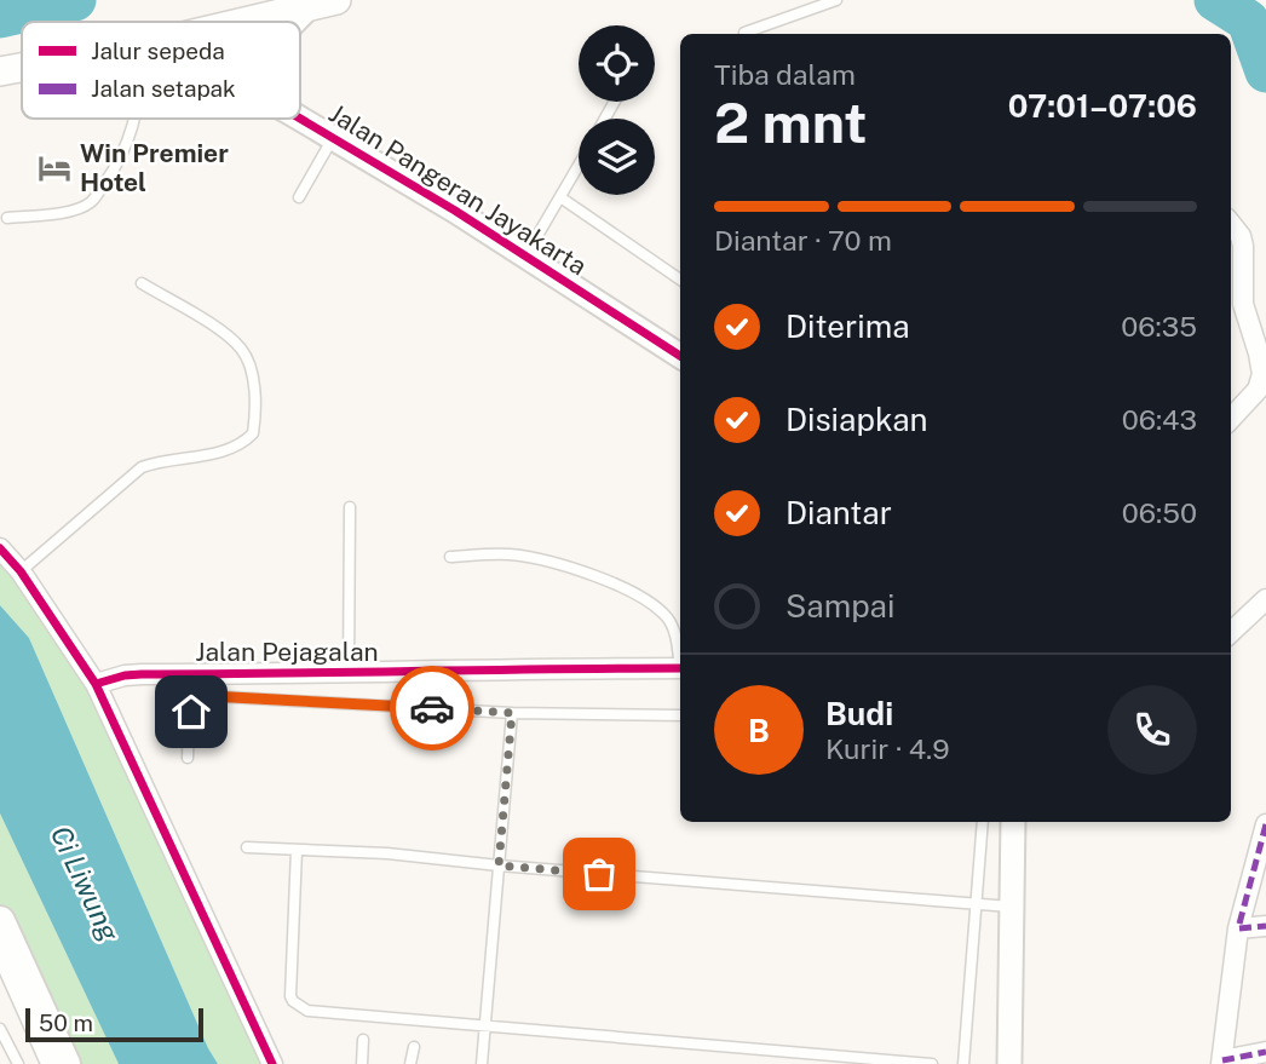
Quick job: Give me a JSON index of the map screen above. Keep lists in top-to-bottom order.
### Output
{
  "streets": {
    "street": ["Jalan Pangeran Jayakarta", "Jalan Pejagalan"]
  },
  "water": ["Ci Liwung"],
  "places": {
    "hotel": ["Win Premier Hotel"]
  },
  "legend": ["Jalur sepeda", "Jalan setapak"],
  "scale_bar": "50 m",
  "page": {
    "heading": ["2 mnt", "Tiba dalam", "07:01–07:06"],
    "panel": ["Budi", "Kurir · 4.9"],
    "bar": "Diantar · 70 m",
    "list": [
      ["Diterima", "06:35"],
      ["Disiapkan", "06:43"],
      ["Diantar", "06:50"],
      "Sampai"
    ],
    "round": "B",
    "scale": "50 m"
  }
}
